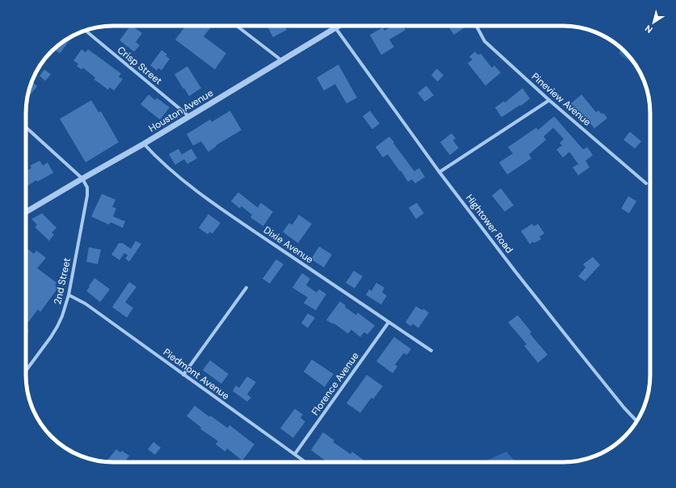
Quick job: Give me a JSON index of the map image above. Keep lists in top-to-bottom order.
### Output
{
  "streets": {
    "street": [
      "Crisp Street",
      "Pineview Avenue",
      "Houston Avenue",
      "Hightower Road",
      "Dixie Avenue",
      "2nd Street",
      "Piedmont Avenue",
      "Florence Avenue"
    ]
  },
  "crossings": [
    ["Crisp Street", "Houston Avenue"],
    ["Houston Avenue", "Hightower Road"],
    ["Houston Avenue", "Dixie Avenue"],
    ["Houston Avenue", "2nd Street"],
    ["Dixie Avenue", "Florence Avenue"],
    ["2nd Street", "Piedmont Avenue"],
    ["Piedmont Avenue", "Florence Avenue"]
  ],
  "north": "bottom left"
}
